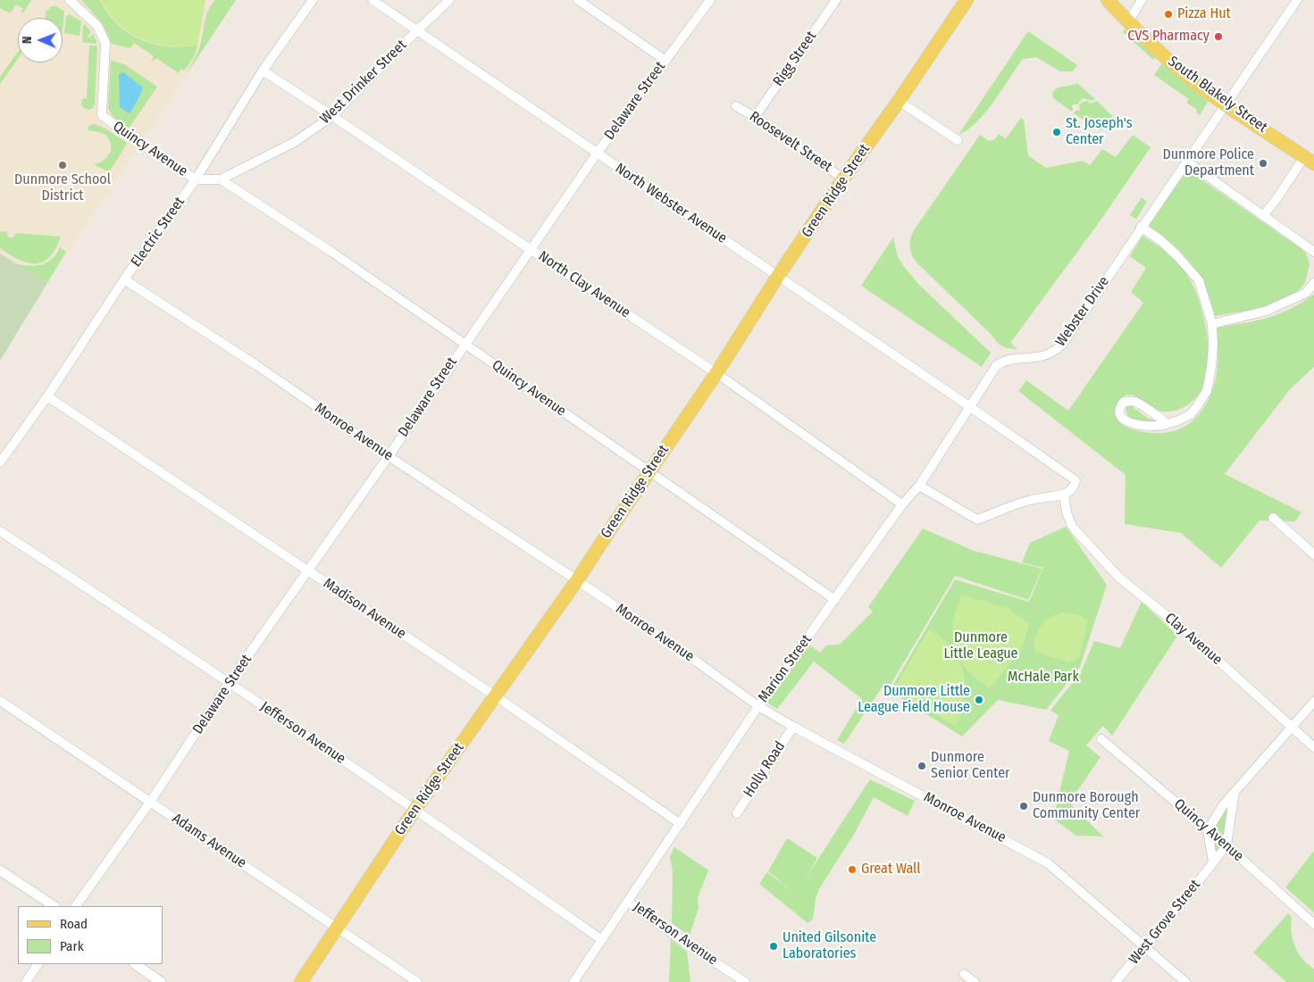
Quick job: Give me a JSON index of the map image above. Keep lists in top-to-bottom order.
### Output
{
  "streets": {
    "main road": ["South Blakely Street", "Green Ridge Street"],
    "street": [
      "Rigg Street",
      "West Drinker Street",
      "Delaware Street",
      "Roosevelt Street",
      "Quincy Avenue",
      "North Webster Avenue",
      "Electric Street",
      "North Clay Avenue",
      "Webster Drive",
      "Monroe Avenue",
      "Madison Avenue",
      "Clay Avenue",
      "Marion Street",
      "Jefferson Avenue",
      "Holly Road",
      "Adams Avenue",
      "West Grove Street"
    ]
  },
  "crossings": [
    ["Rigg Street", "Roosevelt Street"],
    ["West Drinker Street", "Quincy Avenue"],
    ["West Drinker Street", "North Webster Avenue"],
    ["West Drinker Street", "Electric Street"],
    ["West Drinker Street", "North Clay Avenue"],
    ["South Blakely Street", "Webster Drive"],
    ["Delaware Street", "Quincy Avenue"],
    ["Delaware Street", "North Webster Avenue"],
    ["Delaware Street", "North Clay Avenue"],
    ["Delaware Street", "Monroe Avenue"],
    ["Delaware Street", "Madison Avenue"],
    ["Delaware Street", "Jefferson Avenue"],
    ["Delaware Street", "Adams Avenue"],
    ["Roosevelt Street", "Green Ridge Street"],
    ["Quincy Avenue", "Green Ridge Street"],
    ["Quincy Avenue", "Electric Street"],
    ["Quincy Avenue", "Marion Street"],
    ["Quincy Avenue", "West Grove Street"],
    ["Green Ridge Street", "North Webster Avenue"],
    ["Green Ridge Street", "North Clay Avenue"],
    ["Green Ridge Street", "Monroe Avenue"],
    ["Green Ridge Street", "Madison Avenue"],
    ["Green Ridge Street", "Jefferson Avenue"],
    ["Green Ridge Street", "Adams Avenue"],
    ["North Webster Avenue", "Marion Street"],
    ["Electric Street", "North Clay Avenue"],
    ["Electric Street", "Monroe Avenue"],
    ["Electric Street", "Madison Avenue"],
    ["North Clay Avenue", "Marion Street"],
    ["Webster Drive", "Marion Street"],
    ["Monroe Avenue", "Marion Street"],
    ["Monroe Avenue", "Holly Road"],
    ["Monroe Avenue", "West Grove Street"],
    ["Madison Avenue", "Marion Street"],
    ["Marion Street", "Jefferson Avenue"]
  ],
  "parks": ["Dunmore Little League", "McHale Park"],
  "places": [
    "Pizza Hut",
    "CVS Pharmacy",
    "St. Joseph's Center",
    "Dunmore Police Department",
    "Dunmore School District",
    "Dunmore Little League Field House",
    "Dunmore Senior Center",
    "Dunmore Borough Community Center",
    "Great Wall",
    "United Gilsonite Laboratories"
  ],
  "legend": ["Road", "Park"],
  "north": "left"
}
